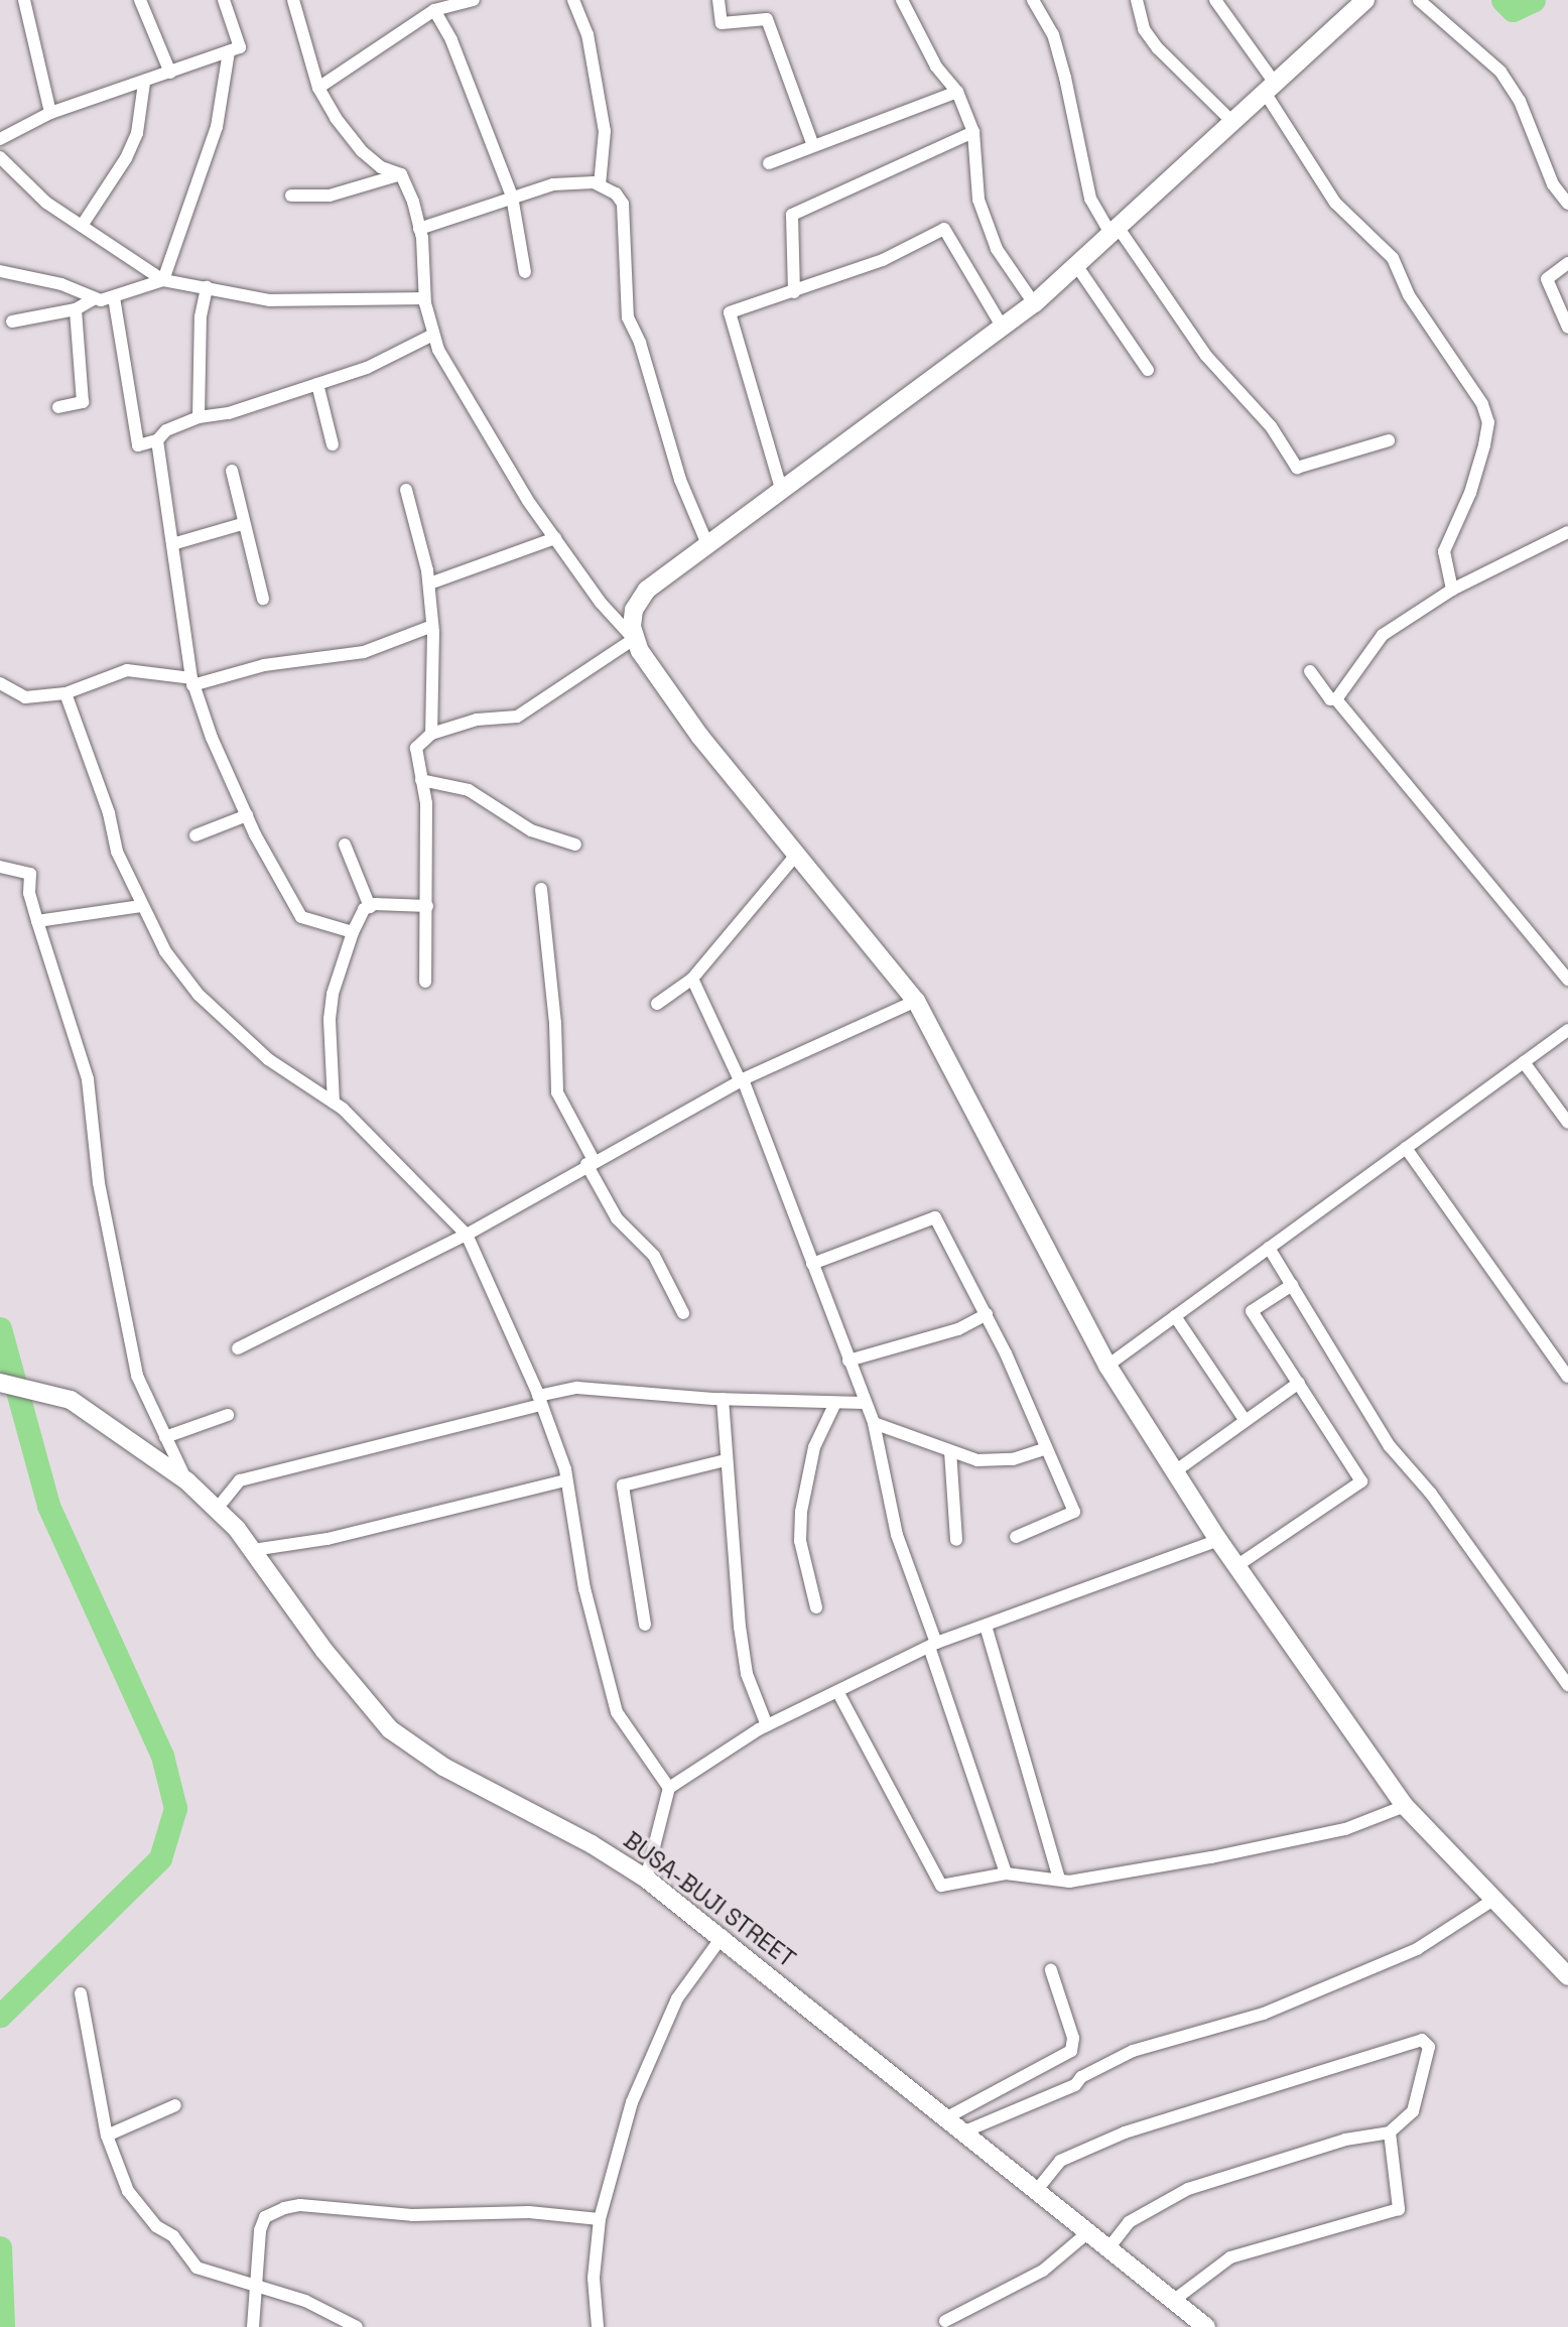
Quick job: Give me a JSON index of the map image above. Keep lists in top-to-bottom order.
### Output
{
  "streets": {
    "street": ["BUSA-BUJI STREET"]
  }
}
